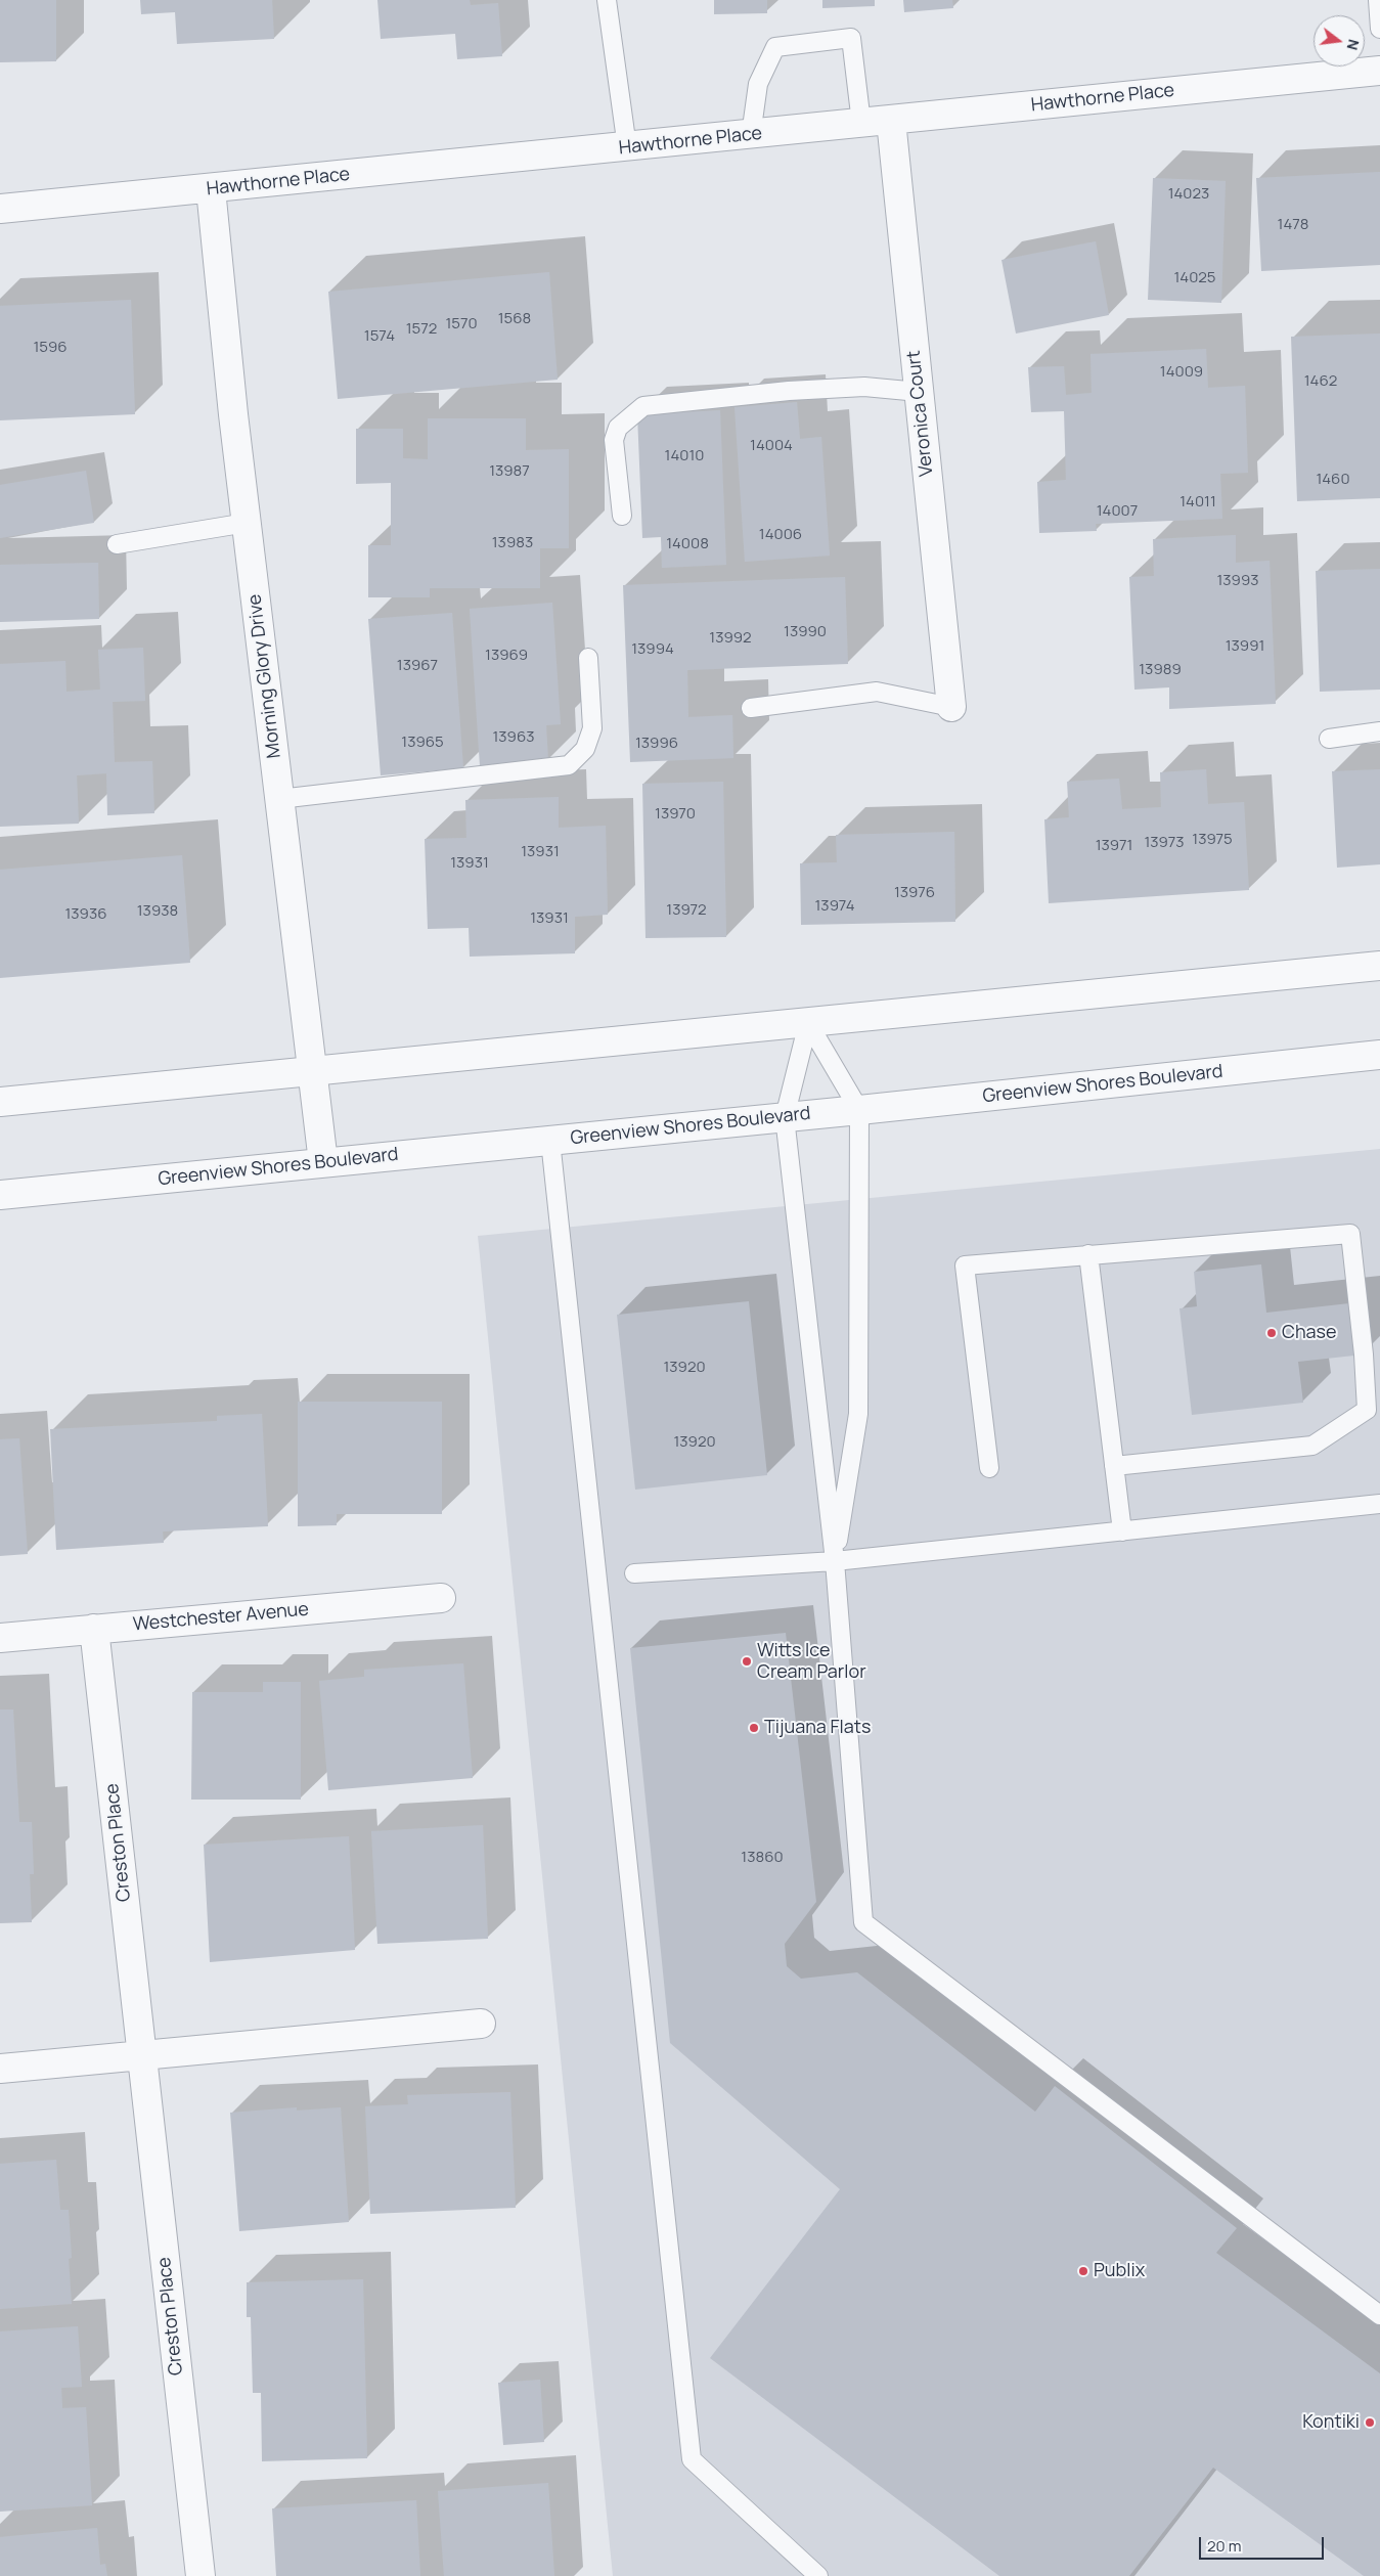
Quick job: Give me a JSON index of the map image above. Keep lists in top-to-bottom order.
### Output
{
  "streets": {
    "street": [
      "Hawthorne Place",
      "Veronica Court",
      "Morning Glory Drive",
      "Greenview Shores Boulevard",
      "Westchester Avenue",
      "Creston Place"
    ]
  },
  "crossings": [
    ["Hawthorne Place", "Veronica Court"],
    ["Hawthorne Place", "Morning Glory Drive"],
    ["Morning Glory Drive", "Greenview Shores Boulevard"],
    ["Westchester Avenue", "Creston Place"]
  ],
  "places": [
    "Chase",
    "Witts Ice Cream Parlor",
    "Tijuana Flats",
    "Publix",
    "Kontiki"
  ],
  "house_numbers": [
    "14023",
    "1478",
    "14025",
    "1568",
    "1570",
    "1572",
    "1574",
    "1596",
    "14009",
    "1462",
    "14004",
    "14010",
    "13987",
    "1460",
    "14011",
    "14007",
    "14006",
    "13983",
    "14008",
    "13993",
    "13990",
    "13992",
    "13991",
    "13994",
    "13969",
    "13967",
    "13989",
    "13963",
    "13965",
    "13996",
    "13970",
    "13975",
    "13973",
    "13971",
    "13931",
    "13931",
    "13976",
    "13974",
    "13972",
    "13938",
    "13936",
    "13931",
    "13920",
    "13920",
    "13860"
  ],
  "scale_bar": "20 m",
  "north": "right"
}
